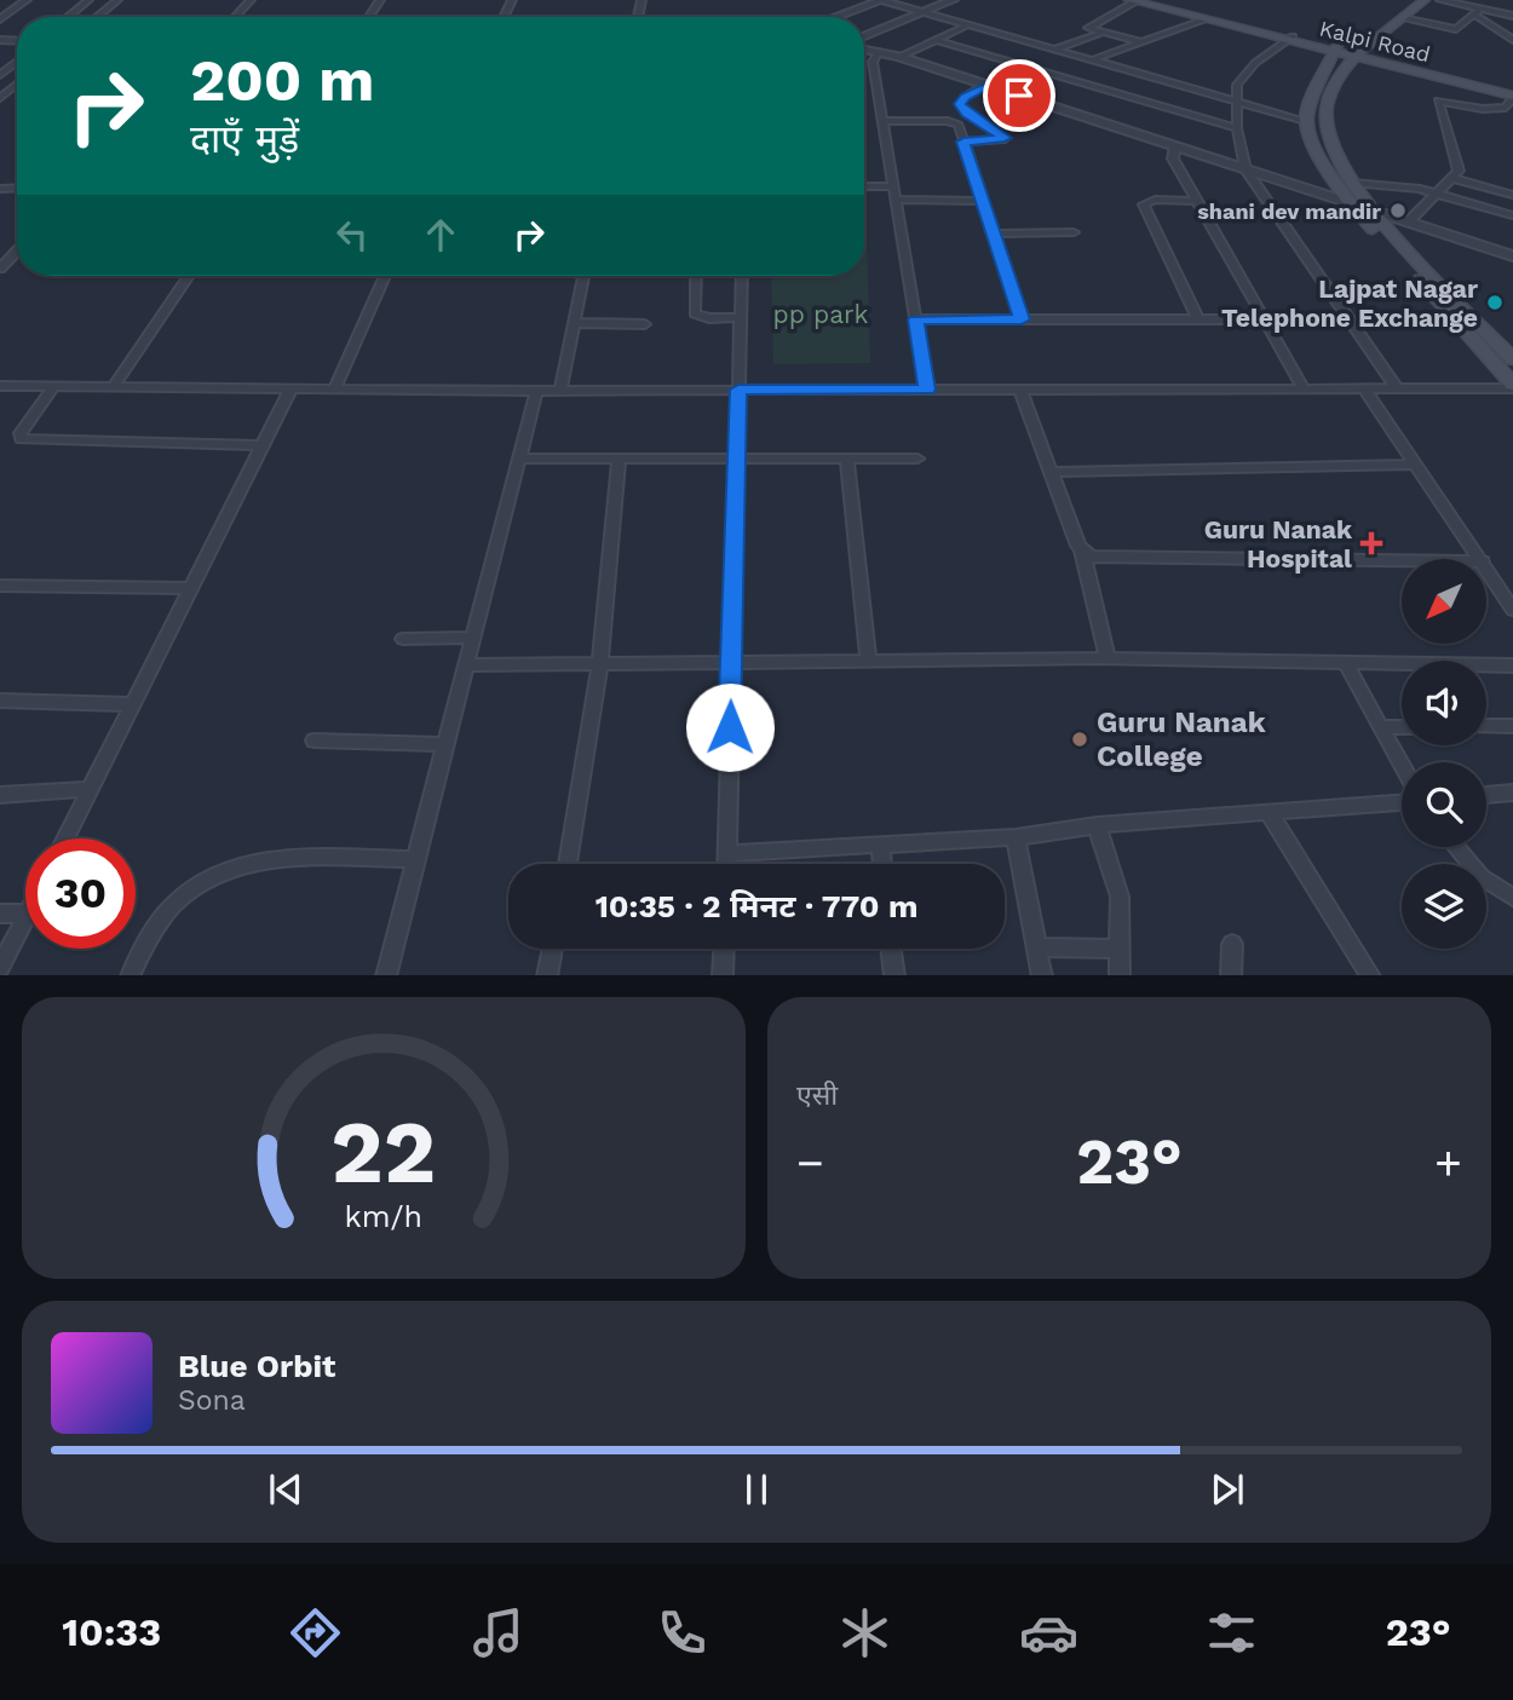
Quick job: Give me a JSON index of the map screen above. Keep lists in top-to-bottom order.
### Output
{
  "streets": {
    "main road": ["Kalpi Road"]
  },
  "parks": ["pp park"],
  "places": {
    "other": ["shani dev mandir", "Lajpat Nagar Telephone Exchange", "Guru Nanak College"],
    "health": ["Guru Nanak Hospital"]
  },
  "north": "bottom left",
  "page": {
    "turn": ["200 m", "दाएँ मुड़ें"],
    "limit": "30",
    "trip": "10:35 · 2 मिनट · 770 m",
    "tile": "एसी",
    "heat": ["−", "23°", "+"],
    "song": ["Blue Orbit", "Sona"],
    "tabs": ["10:33", "23°"],
    "gauge": ["22", "km/h"]
  }
}
